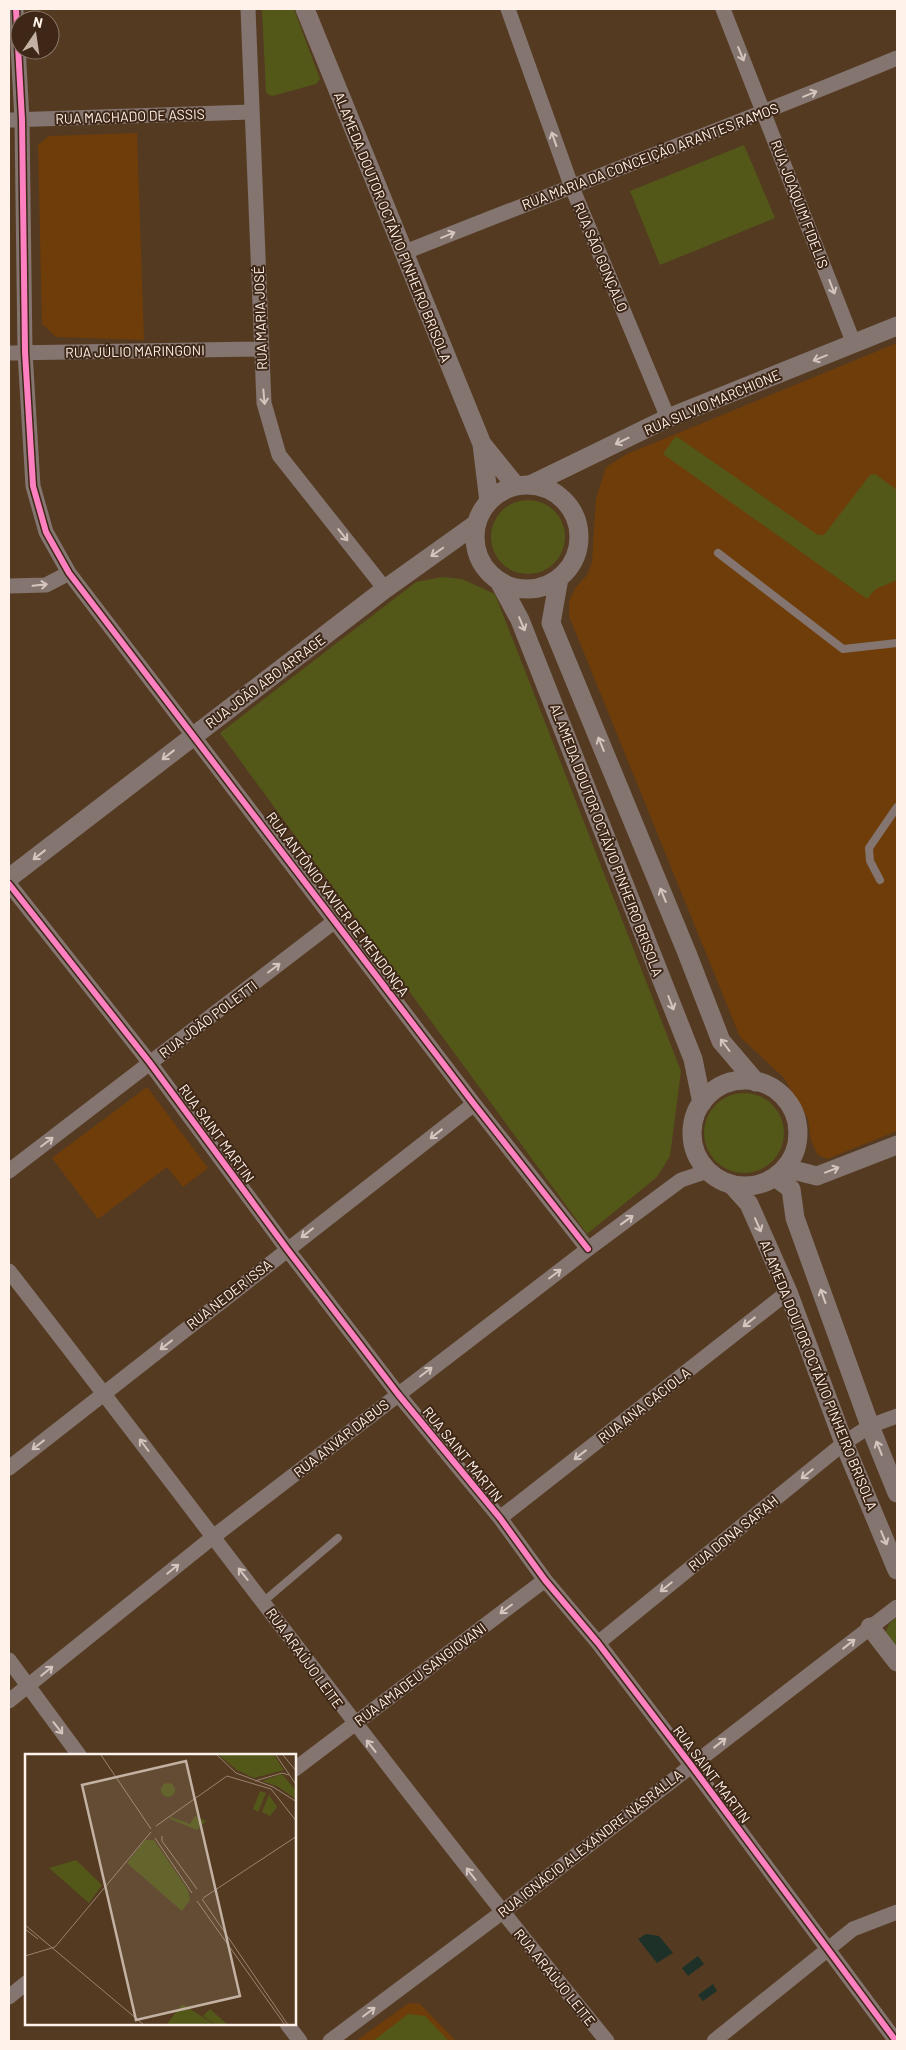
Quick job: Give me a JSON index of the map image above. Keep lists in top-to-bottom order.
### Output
{
  "streets": {
    "street": [
      "RUA MACHADO DE ASSIS",
      "RUA MARIA DA CONCEIÇÃO ARANTES RAMOS",
      "RUA JOAQUIM FIDELIS",
      "ALAMEDA DOUTOR OCTÁVIO PINHEIRO BRISOLA",
      "RUA SÃO GONÇALO",
      "RUA MARIA JOSÉ",
      "RUA JÚLIO MARINGONI",
      "RUA SILVIO MARCHIONE",
      "RUA JOÃO ABO ARRAGE",
      "RUA ANTÔNIO XAVIER DE MENDONÇA",
      "RUA JOÃO POLETTI",
      "RUA SAINT MARTIN",
      "RUA NEDER ISSA",
      "RUA ANA CACIOLA",
      "RUA ANVAR DABUS",
      "RUA DONA SARAH",
      "RUA ARAÚJO LEITE",
      "RUA AMADEU SANGIOVANI",
      "RUA IGNÁCIO ALEXANDRE NASRALLA"
    ]
  },
  "crossings": [
    ["RUA MACHADO DE ASSIS", "RUA MARIA JOSÉ"],
    ["RUA MACHADO DE ASSIS", "RUA ANTÔNIO XAVIER DE MENDONÇA"],
    ["RUA MARIA DA CONCEIÇÃO ARANTES RAMOS", "RUA JOAQUIM FIDELIS"],
    ["RUA MARIA DA CONCEIÇÃO ARANTES RAMOS", "ALAMEDA DOUTOR OCTÁVIO PINHEIRO BRISOLA"],
    ["RUA MARIA DA CONCEIÇÃO ARANTES RAMOS", "RUA SÃO GONÇALO"],
    ["RUA JOAQUIM FIDELIS", "RUA SILVIO MARCHIONE"],
    ["ALAMEDA DOUTOR OCTÁVIO PINHEIRO BRISOLA", "RUA SILVIO MARCHIONE"],
    ["ALAMEDA DOUTOR OCTÁVIO PINHEIRO BRISOLA", "RUA JOÃO ABO ARRAGE"],
    ["ALAMEDA DOUTOR OCTÁVIO PINHEIRO BRISOLA", "RUA ANA CACIOLA"],
    ["ALAMEDA DOUTOR OCTÁVIO PINHEIRO BRISOLA", "RUA ANVAR DABUS"],
    ["ALAMEDA DOUTOR OCTÁVIO PINHEIRO BRISOLA", "RUA DONA SARAH"],
    ["RUA SÃO GONÇALO", "RUA SILVIO MARCHIONE"],
    ["RUA MARIA JOSÉ", "RUA JÚLIO MARINGONI"],
    ["RUA MARIA JOSÉ", "RUA JOÃO ABO ARRAGE"],
    ["RUA JÚLIO MARINGONI", "RUA ANTÔNIO XAVIER DE MENDONÇA"],
    ["RUA SILVIO MARCHIONE", "RUA JOÃO ABO ARRAGE"],
    ["RUA JOÃO ABO ARRAGE", "RUA ANTÔNIO XAVIER DE MENDONÇA"],
    ["RUA ANTÔNIO XAVIER DE MENDONÇA", "RUA JOÃO POLETTI"],
    ["RUA ANTÔNIO XAVIER DE MENDONÇA", "RUA NEDER ISSA"],
    ["RUA ANTÔNIO XAVIER DE MENDONÇA", "RUA ANVAR DABUS"],
    ["RUA JOÃO POLETTI", "RUA SAINT MARTIN"],
    ["RUA SAINT MARTIN", "RUA NEDER ISSA"],
    ["RUA SAINT MARTIN", "RUA ANA CACIOLA"],
    ["RUA SAINT MARTIN", "RUA ANVAR DABUS"],
    ["RUA SAINT MARTIN", "RUA DONA SARAH"],
    ["RUA SAINT MARTIN", "RUA AMADEU SANGIOVANI"],
    ["RUA SAINT MARTIN", "RUA IGNÁCIO ALEXANDRE NASRALLA"],
    ["RUA NEDER ISSA", "RUA ARAÚJO LEITE"],
    ["RUA ANVAR DABUS", "RUA ARAÚJO LEITE"],
    ["RUA ARAÚJO LEITE", "RUA AMADEU SANGIOVANI"],
    ["RUA ARAÚJO LEITE", "RUA IGNÁCIO ALEXANDRE NASRALLA"]
  ],
  "one_way": [
    "RUA MARIA DA CONCEIÇÃO ARANTES RAMOS",
    "RUA JOAQUIM FIDELIS",
    "RUA SÃO GONÇALO",
    "RUA MARIA JOSÉ",
    "RUA SILVIO MARCHIONE",
    "RUA JOÃO ABO ARRAGE",
    "RUA JOÃO POLETTI",
    "RUA NEDER ISSA",
    "RUA ANA CACIOLA",
    "RUA ANVAR DABUS",
    "RUA DONA SARAH",
    "RUA ARAÚJO LEITE",
    "RUA AMADEU SANGIOVANI",
    "RUA IGNÁCIO ALEXANDRE NASRALLA"
  ],
  "north": "top"
}
